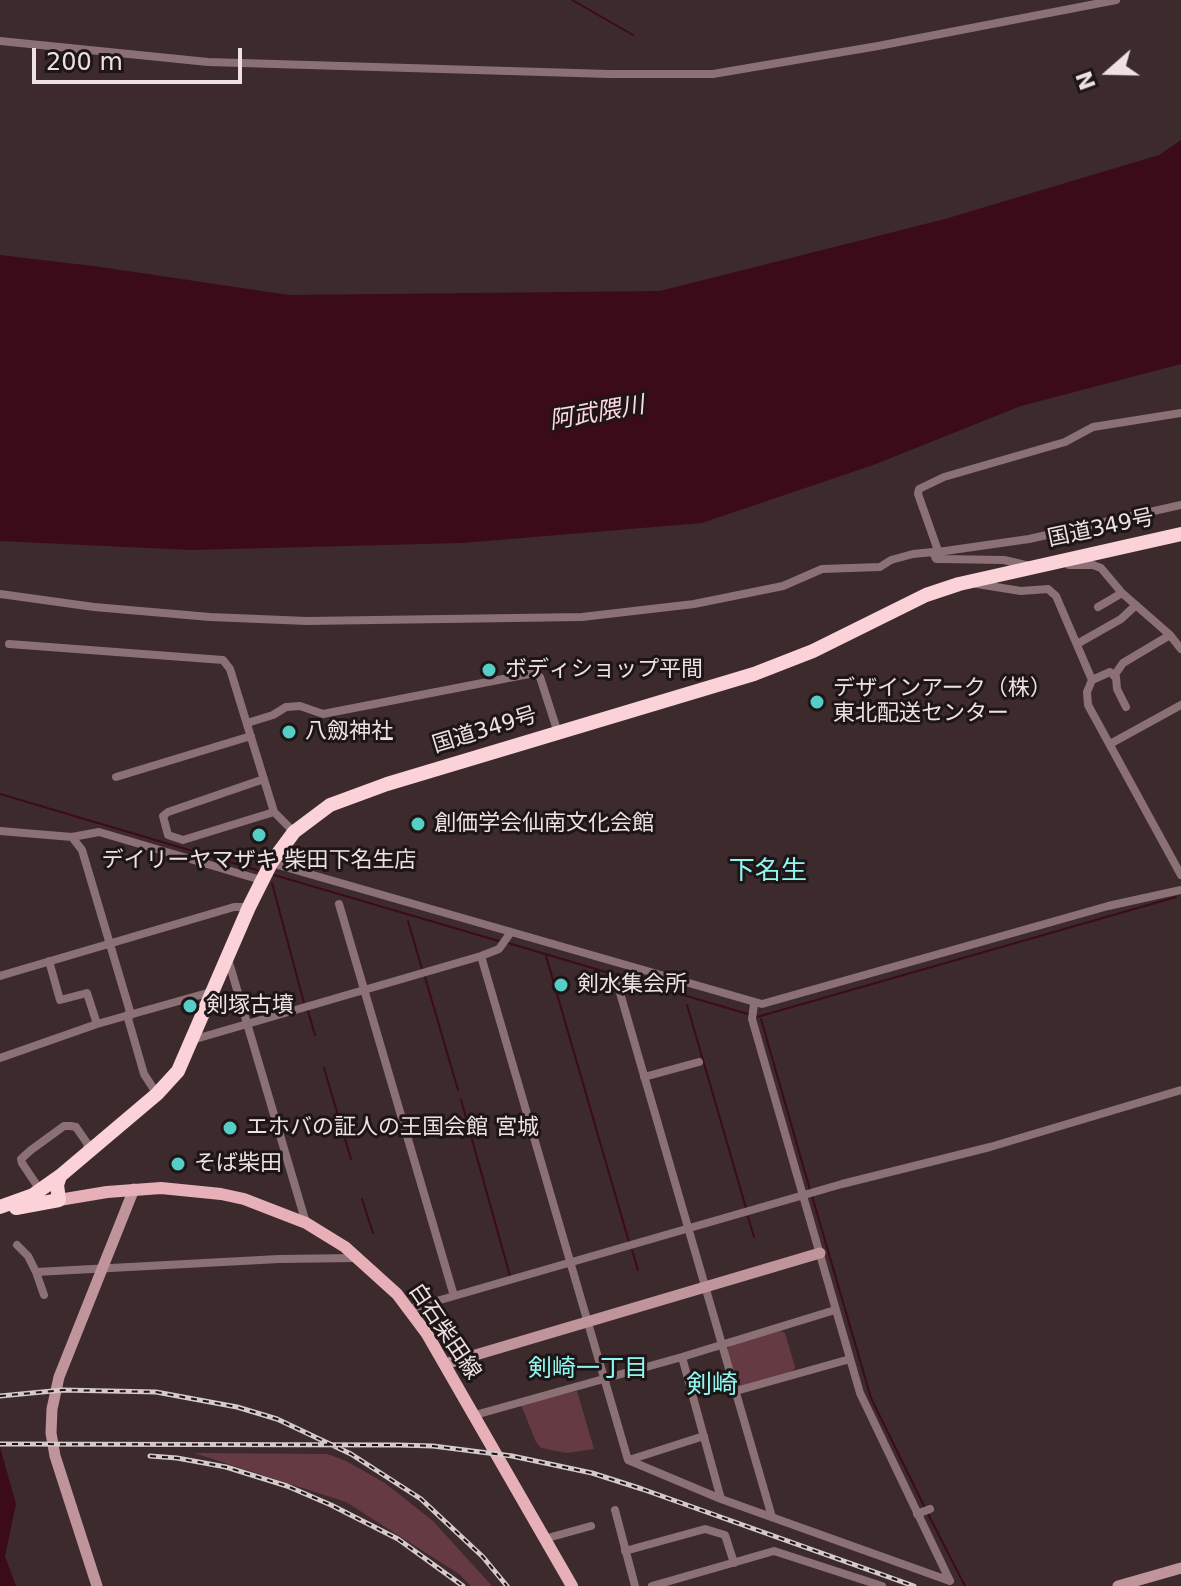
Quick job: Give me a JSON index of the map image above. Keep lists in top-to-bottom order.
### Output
{
  "streets": {
    "highway": ["国道349号"],
    "main road": ["白石柴田線"]
  },
  "districts": ["下名生", "剣崎一丁目", "剣崎"],
  "water": ["阿武隈川"],
  "places": [
    "ボディショップ平間",
    "デザインアーク（株） 東北配送センター",
    "八劔神社",
    "創価学会仙南文化会館",
    "デイリーヤマザキ 柴田下名生店",
    "剣水集会所",
    "剣塚古墳",
    "エホバの証人の王国会館 宮城",
    "そば柴田"
  ],
  "scale_bar": "200 m",
  "north": "left"
}
